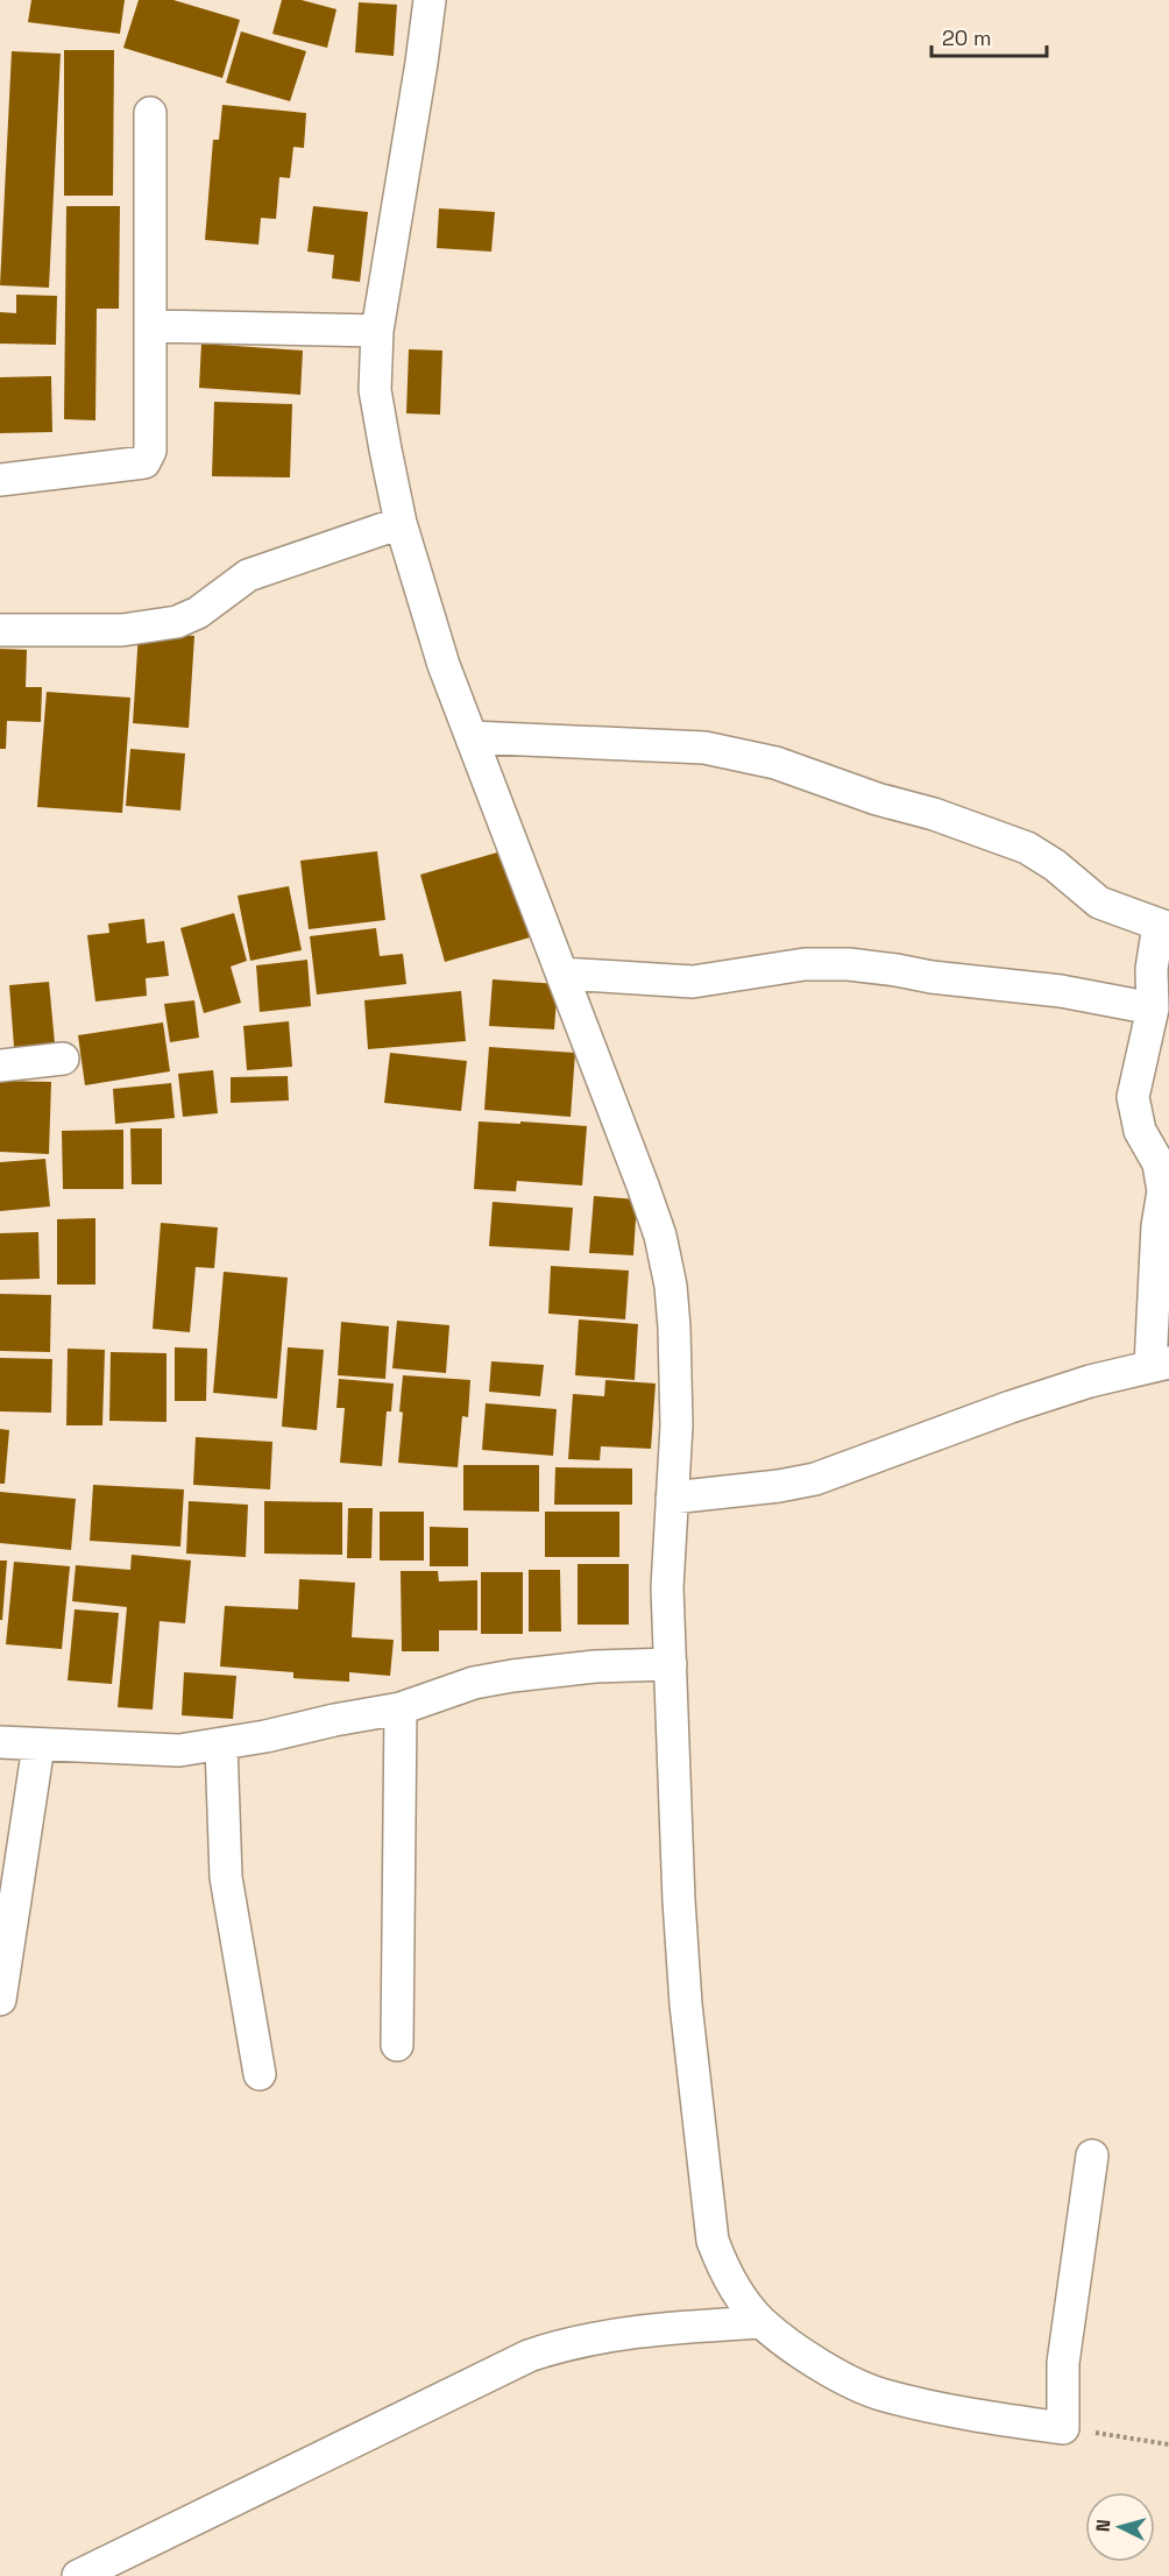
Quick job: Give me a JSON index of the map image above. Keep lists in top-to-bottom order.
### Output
{
  "scale_bar": "20 m",
  "north": "left"
}
